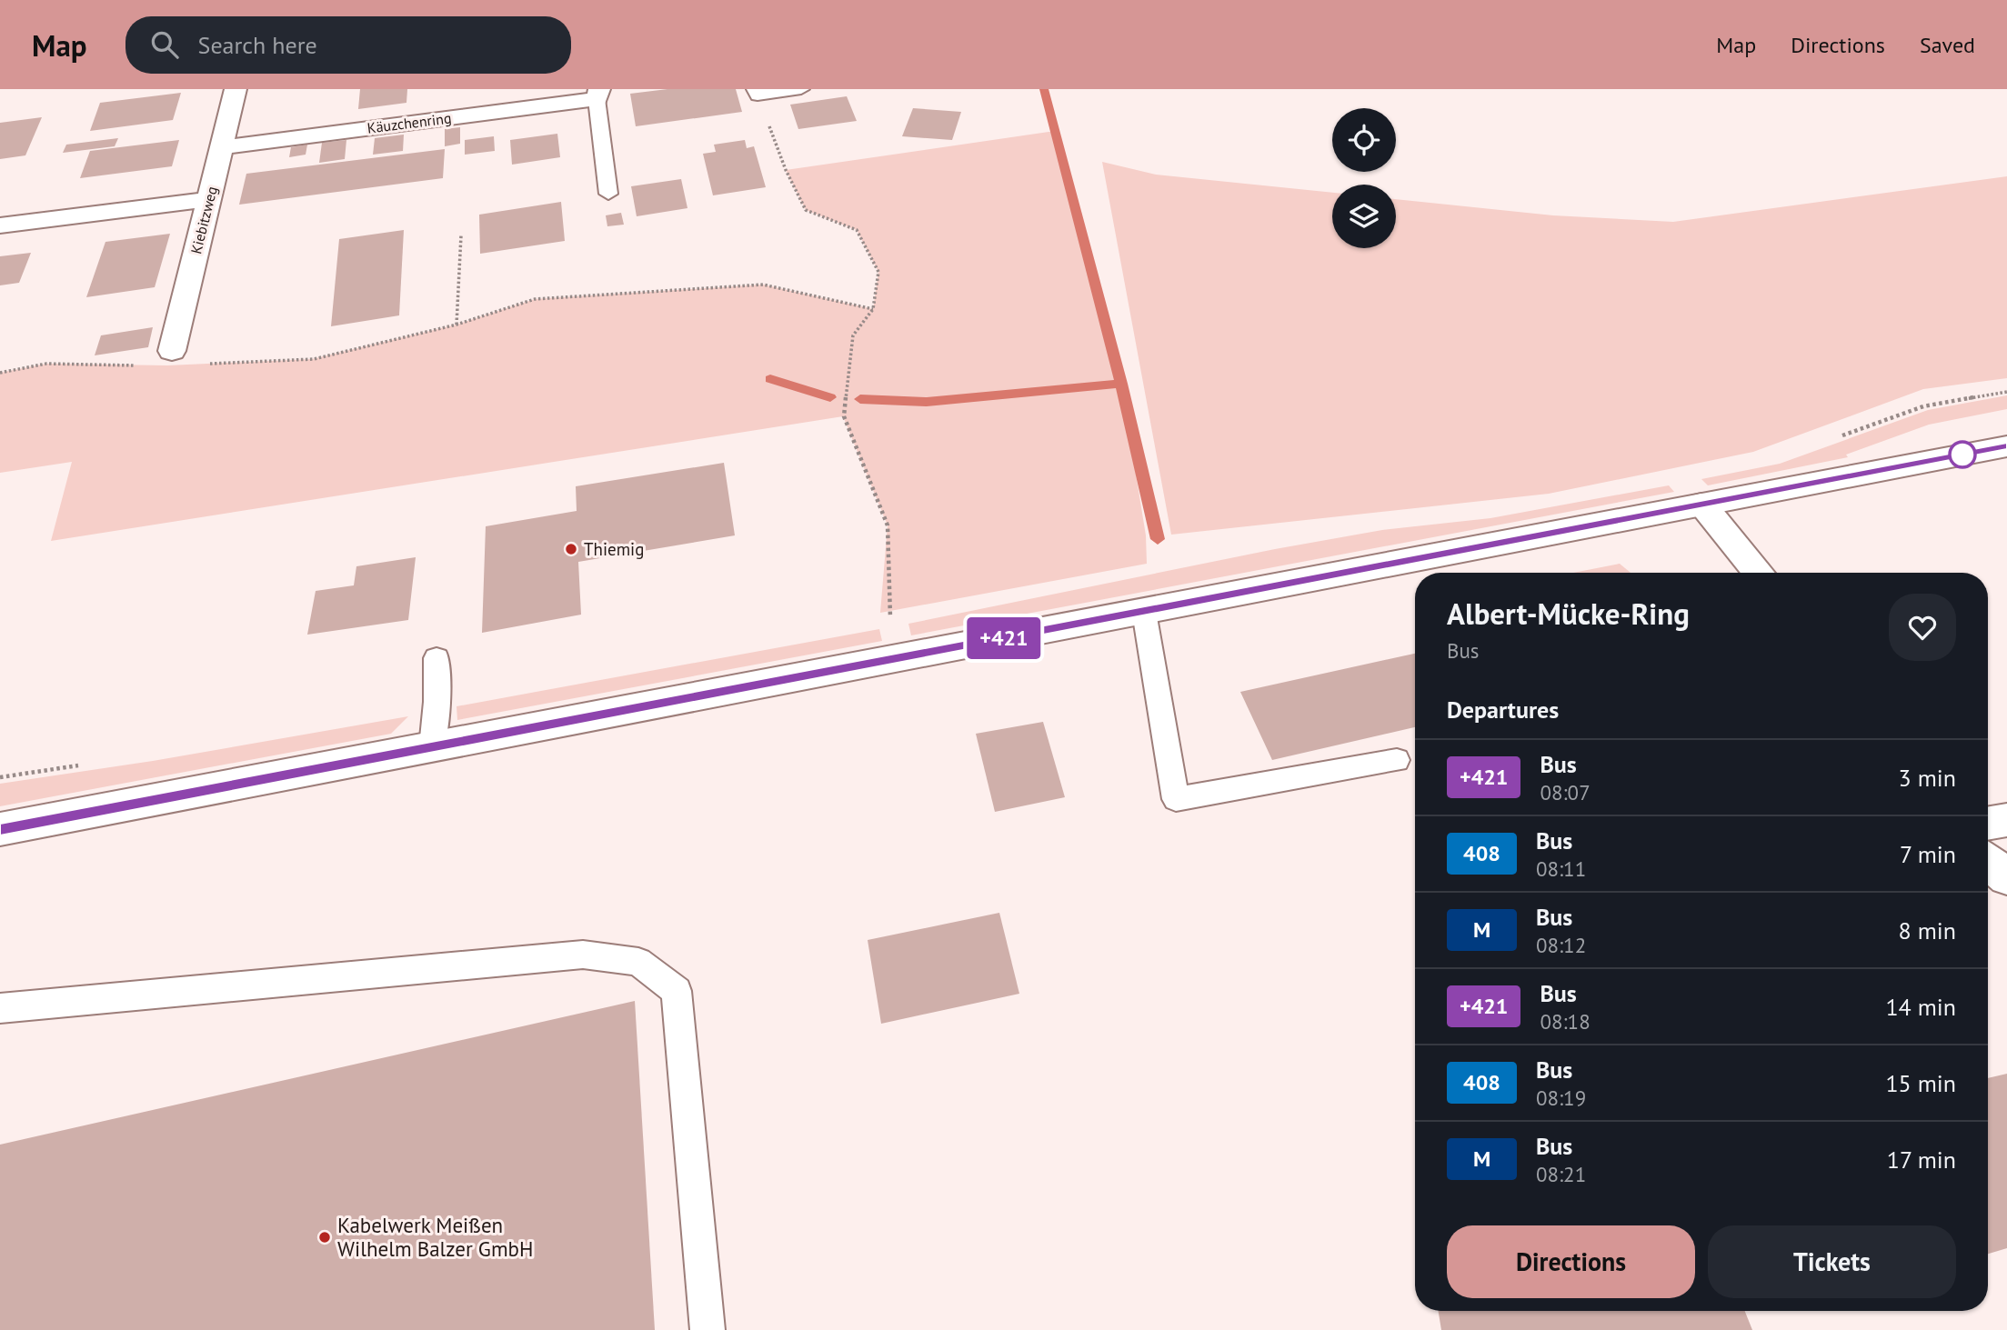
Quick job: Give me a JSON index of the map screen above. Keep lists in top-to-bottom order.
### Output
{
  "streets": {
    "main road": ["Käuzchenring", "Kiebitzweg"]
  },
  "crossings": [
    ["Käuzchenring", "Kiebitzweg"]
  ],
  "places": ["Thiemig", "Kabelwerk Meißen Wilhelm Balzer GmbH"],
  "lines": ["bus line +421"],
  "page": {
    "header": "Map",
    "search": "Search here",
    "nav": ["Map", "Directions", "Saved"],
    "on_map": "+421",
    "heading": [
      ["Albert-Mücke-Ring", "Bus"],
      "Departures"
    ],
    "list": [
      {
        "mark": "+421",
        "name": "Bus",
        "note": "08:07",
        "value": "3 min"
      },
      {
        "mark": "408",
        "name": "Bus",
        "note": "08:11",
        "value": "7 min"
      },
      {
        "mark": "M",
        "name": "Bus",
        "note": "08:12",
        "value": "8 min"
      },
      {
        "mark": "+421",
        "name": "Bus",
        "note": "08:18",
        "value": "14 min"
      },
      {
        "mark": "408",
        "name": "Bus",
        "note": "08:19",
        "value": "15 min"
      },
      {
        "mark": "M",
        "name": "Bus",
        "note": "08:21",
        "value": "17 min"
      }
    ],
    "buttons": ["Directions", "Tickets"]
  }
}
